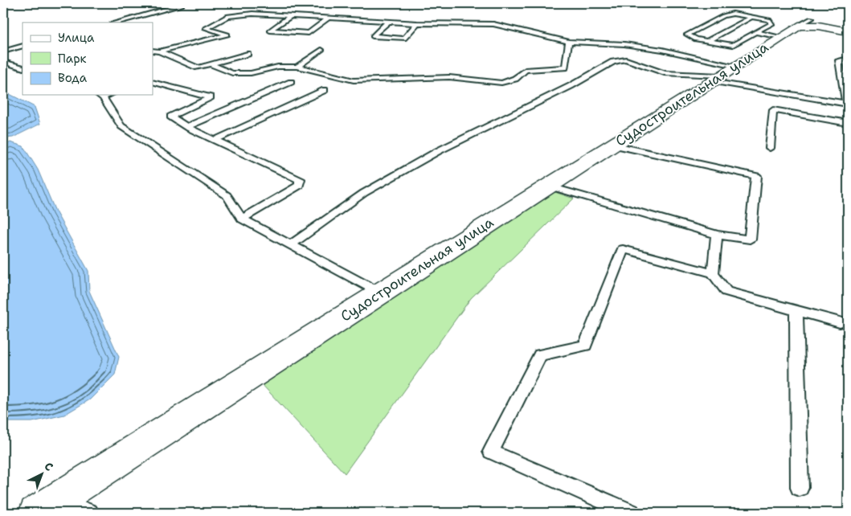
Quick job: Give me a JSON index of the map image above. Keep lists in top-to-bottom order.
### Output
{
  "streets": {
    "street": ["Судостроительная улица"]
  },
  "legend": ["Улица", "Парк", "Вода"],
  "north": "top right"
}
